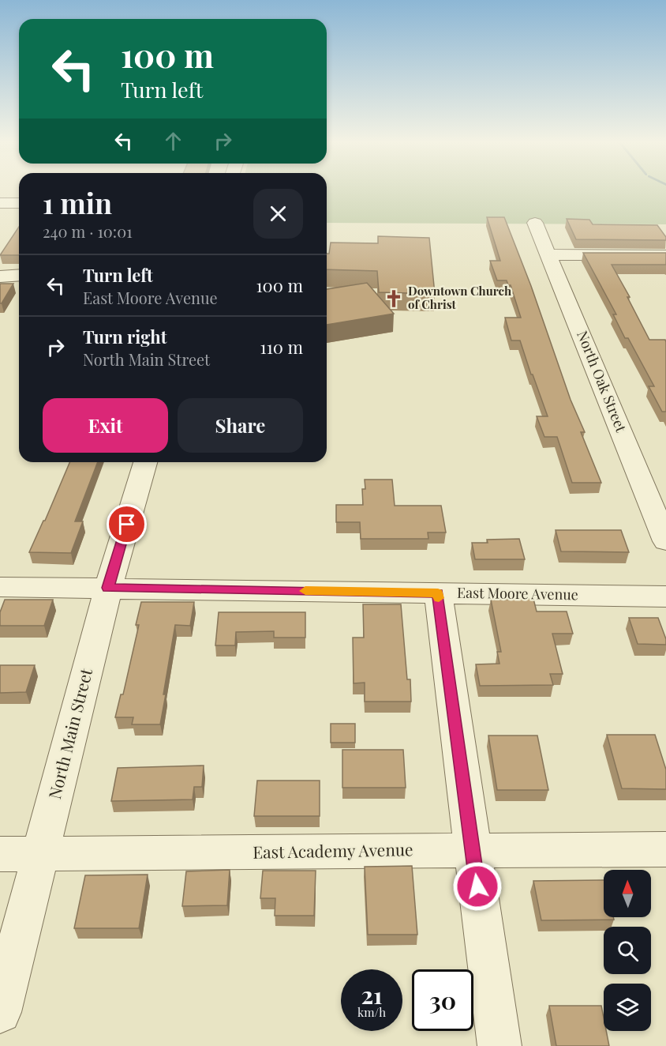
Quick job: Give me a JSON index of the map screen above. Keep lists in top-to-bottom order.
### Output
{
  "streets": {
    "street": [
      "North Oak Street",
      "East Moore Avenue",
      "North Main Street",
      "East Academy Avenue"
    ]
  },
  "crossings": [
    ["East Moore Avenue", "North Main Street"],
    ["North Main Street", "East Academy Avenue"]
  ],
  "places": {
    "church": ["Downtown Church of Christ"]
  },
  "north": "top",
  "page": {
    "turn": ["100 m", "Turn left"],
    "heading": ["1 min", "240 m · 10:01"],
    "list": [
      {
        "name": "Turn left",
        "note": "East Moore Avenue",
        "value": "100 m"
      },
      {
        "name": "Turn right",
        "note": "North Main Street",
        "value": "110 m"
      }
    ],
    "buttons": ["Exit", "Share"],
    "speed": "21 km/h",
    "limit": "30"
  }
}
